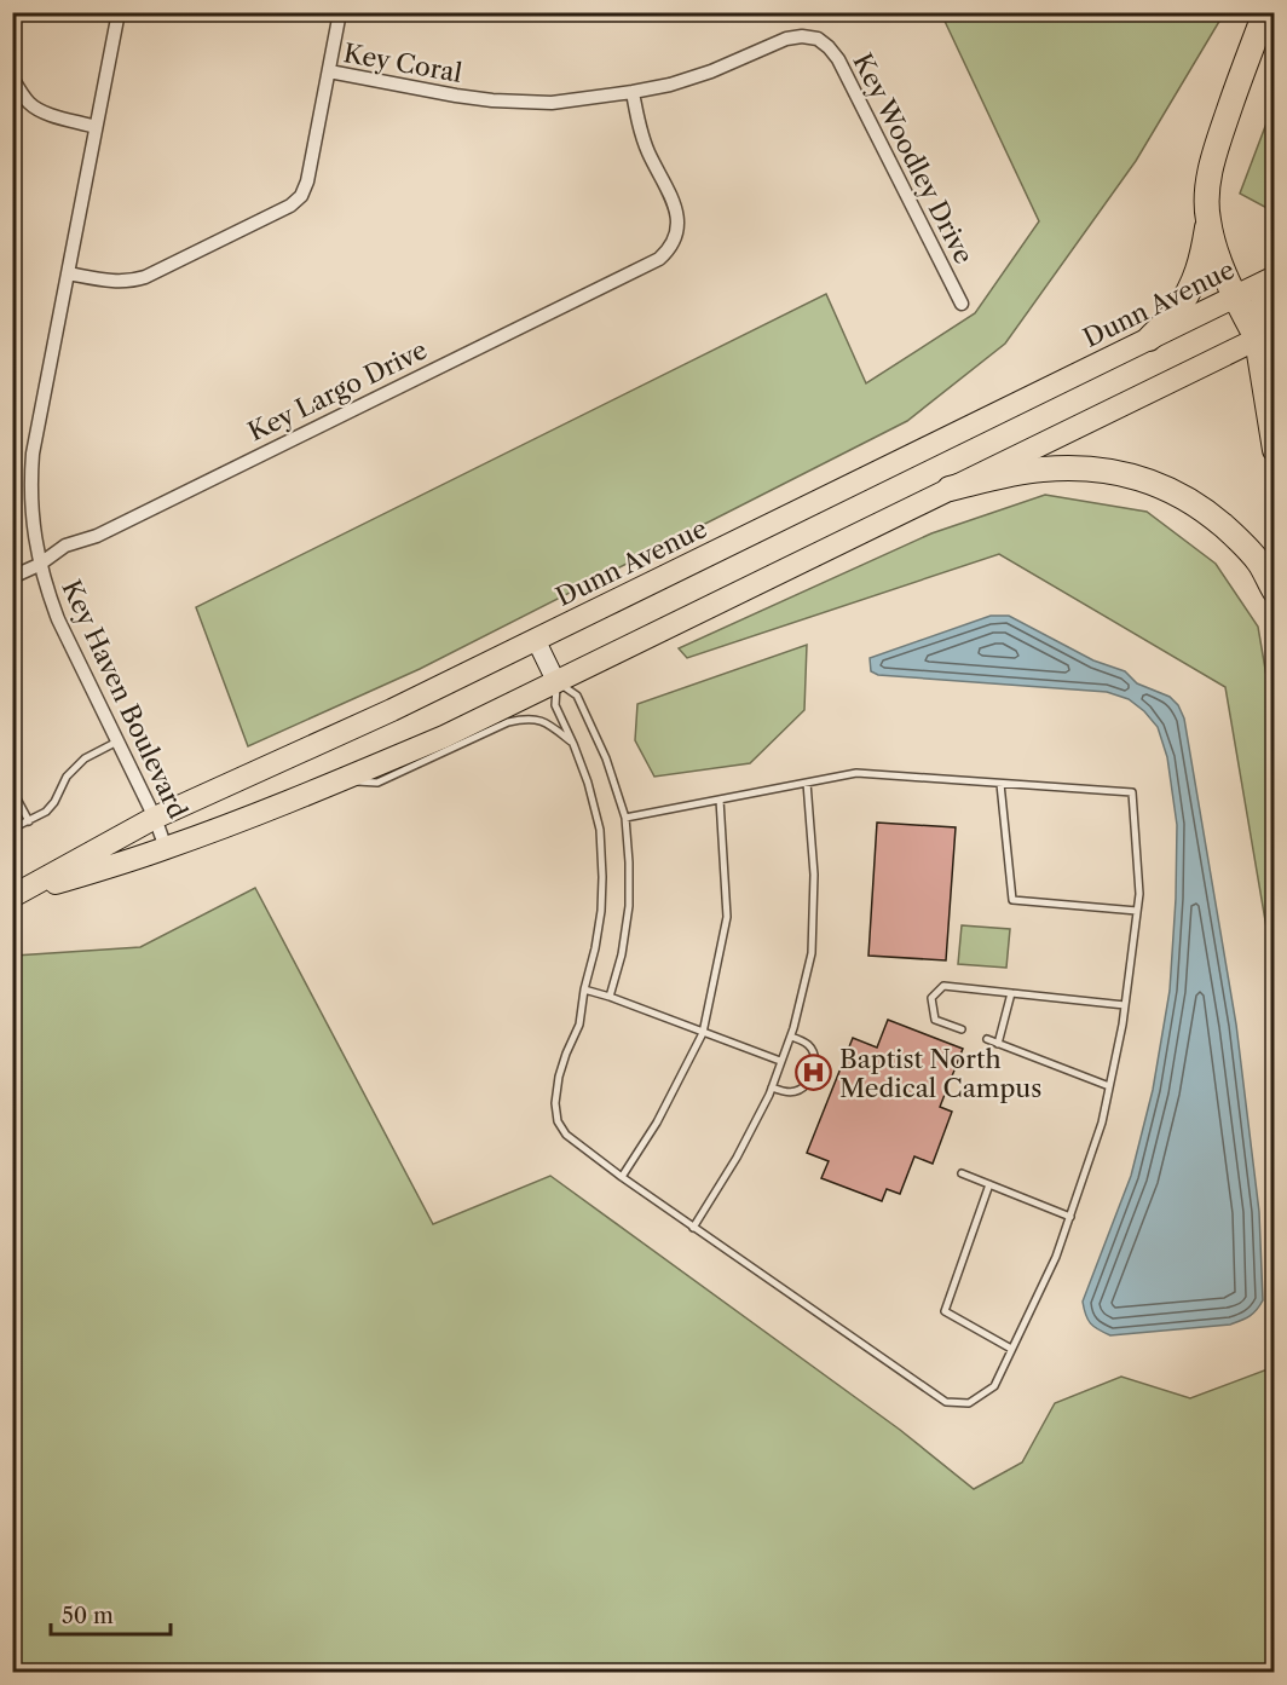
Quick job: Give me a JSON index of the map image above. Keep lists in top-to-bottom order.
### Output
{
  "streets": {
    "main road": ["Dunn Avenue"],
    "street": [
      "Key Coral",
      "Key Woodley Drive",
      "Key Largo Drive",
      "Key Haven Boulevard"
    ]
  },
  "crossings": [
    ["Key Coral", "Key Woodley Drive"],
    ["Key Coral", "Key Largo Drive"],
    ["Key Coral", "Key Haven Boulevard"],
    ["Dunn Avenue", "Key Haven Boulevard"],
    ["Key Largo Drive", "Key Haven Boulevard"]
  ],
  "places": {
    "hospital": ["Baptist North Medical Campus"]
  },
  "scale_bar": "50 m"
}
